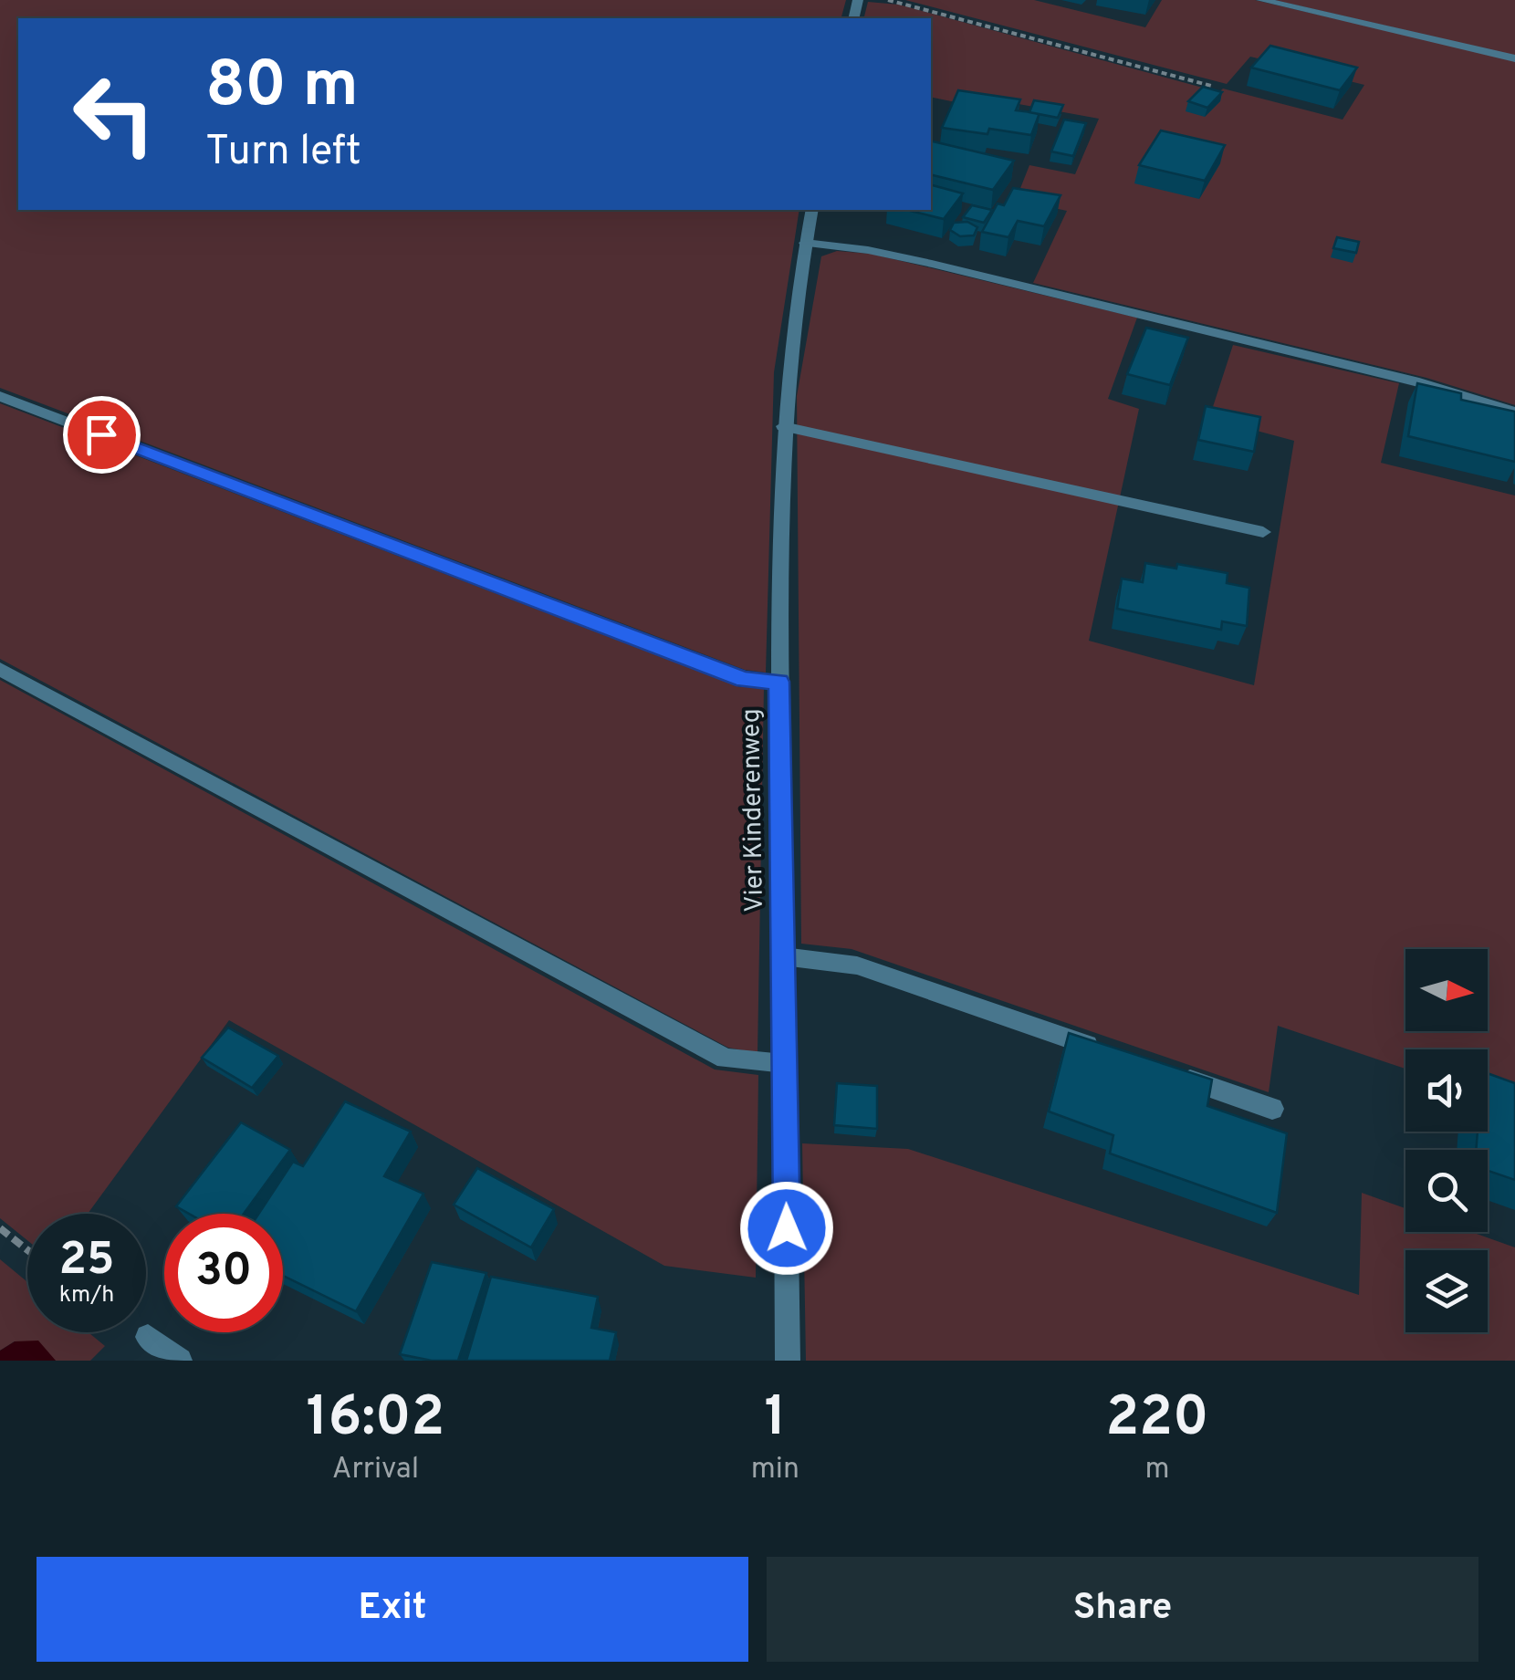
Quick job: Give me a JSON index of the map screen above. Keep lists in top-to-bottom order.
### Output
{
  "streets": {
    "street": ["Vier Kinderenweg"]
  },
  "north": "right",
  "page": {
    "turn": ["80 m", "Turn left"],
    "speed": "25 km/h",
    "limit": "30",
    "eta": [
      "16:02",
      "Arrival",
      "1",
      "min",
      "220",
      "m"
    ],
    "buttons": ["Exit", "Share"]
  }
}
